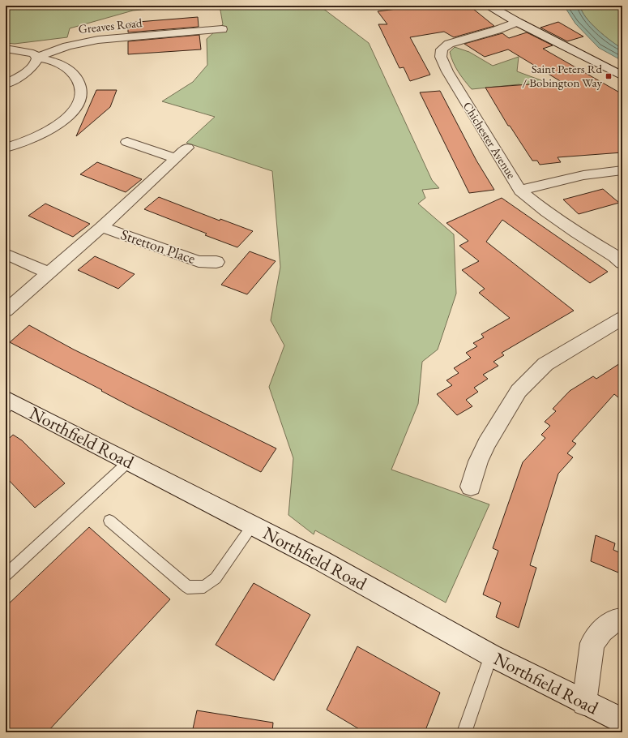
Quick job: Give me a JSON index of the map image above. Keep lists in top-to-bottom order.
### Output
{
  "streets": {
    "street": [
      "Greaves Road",
      "Chichester Avenue",
      "Stretton Place",
      "Northfield Road"
    ]
  },
  "places": {
    "transit": ["Saint Peters Rd / Bobington Way"]
  }
}
